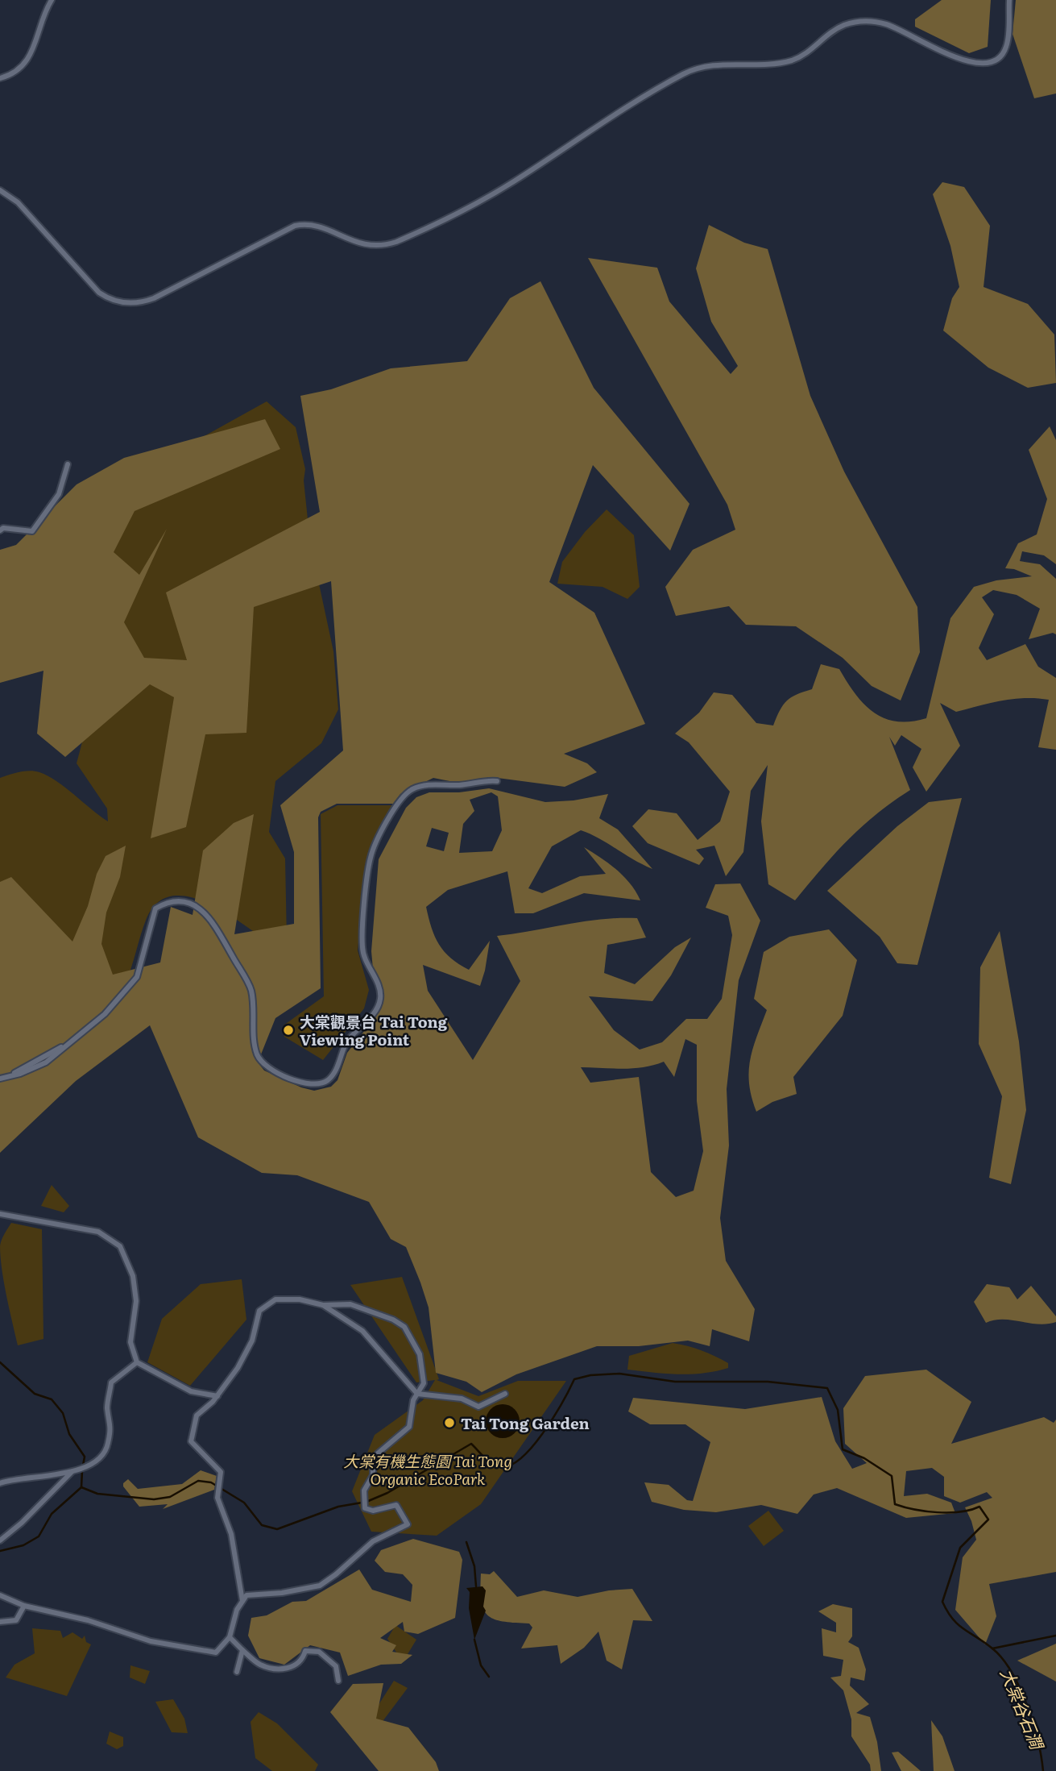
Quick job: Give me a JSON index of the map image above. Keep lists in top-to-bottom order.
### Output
{
  "water": ["大棠谷石澗"],
  "parks": ["大棠有機生態園 Tai Tong Organic EcoPark"],
  "places": ["大棠觀景台 Tai Tong Viewing Point", "Tai Tong Garden"]
}
